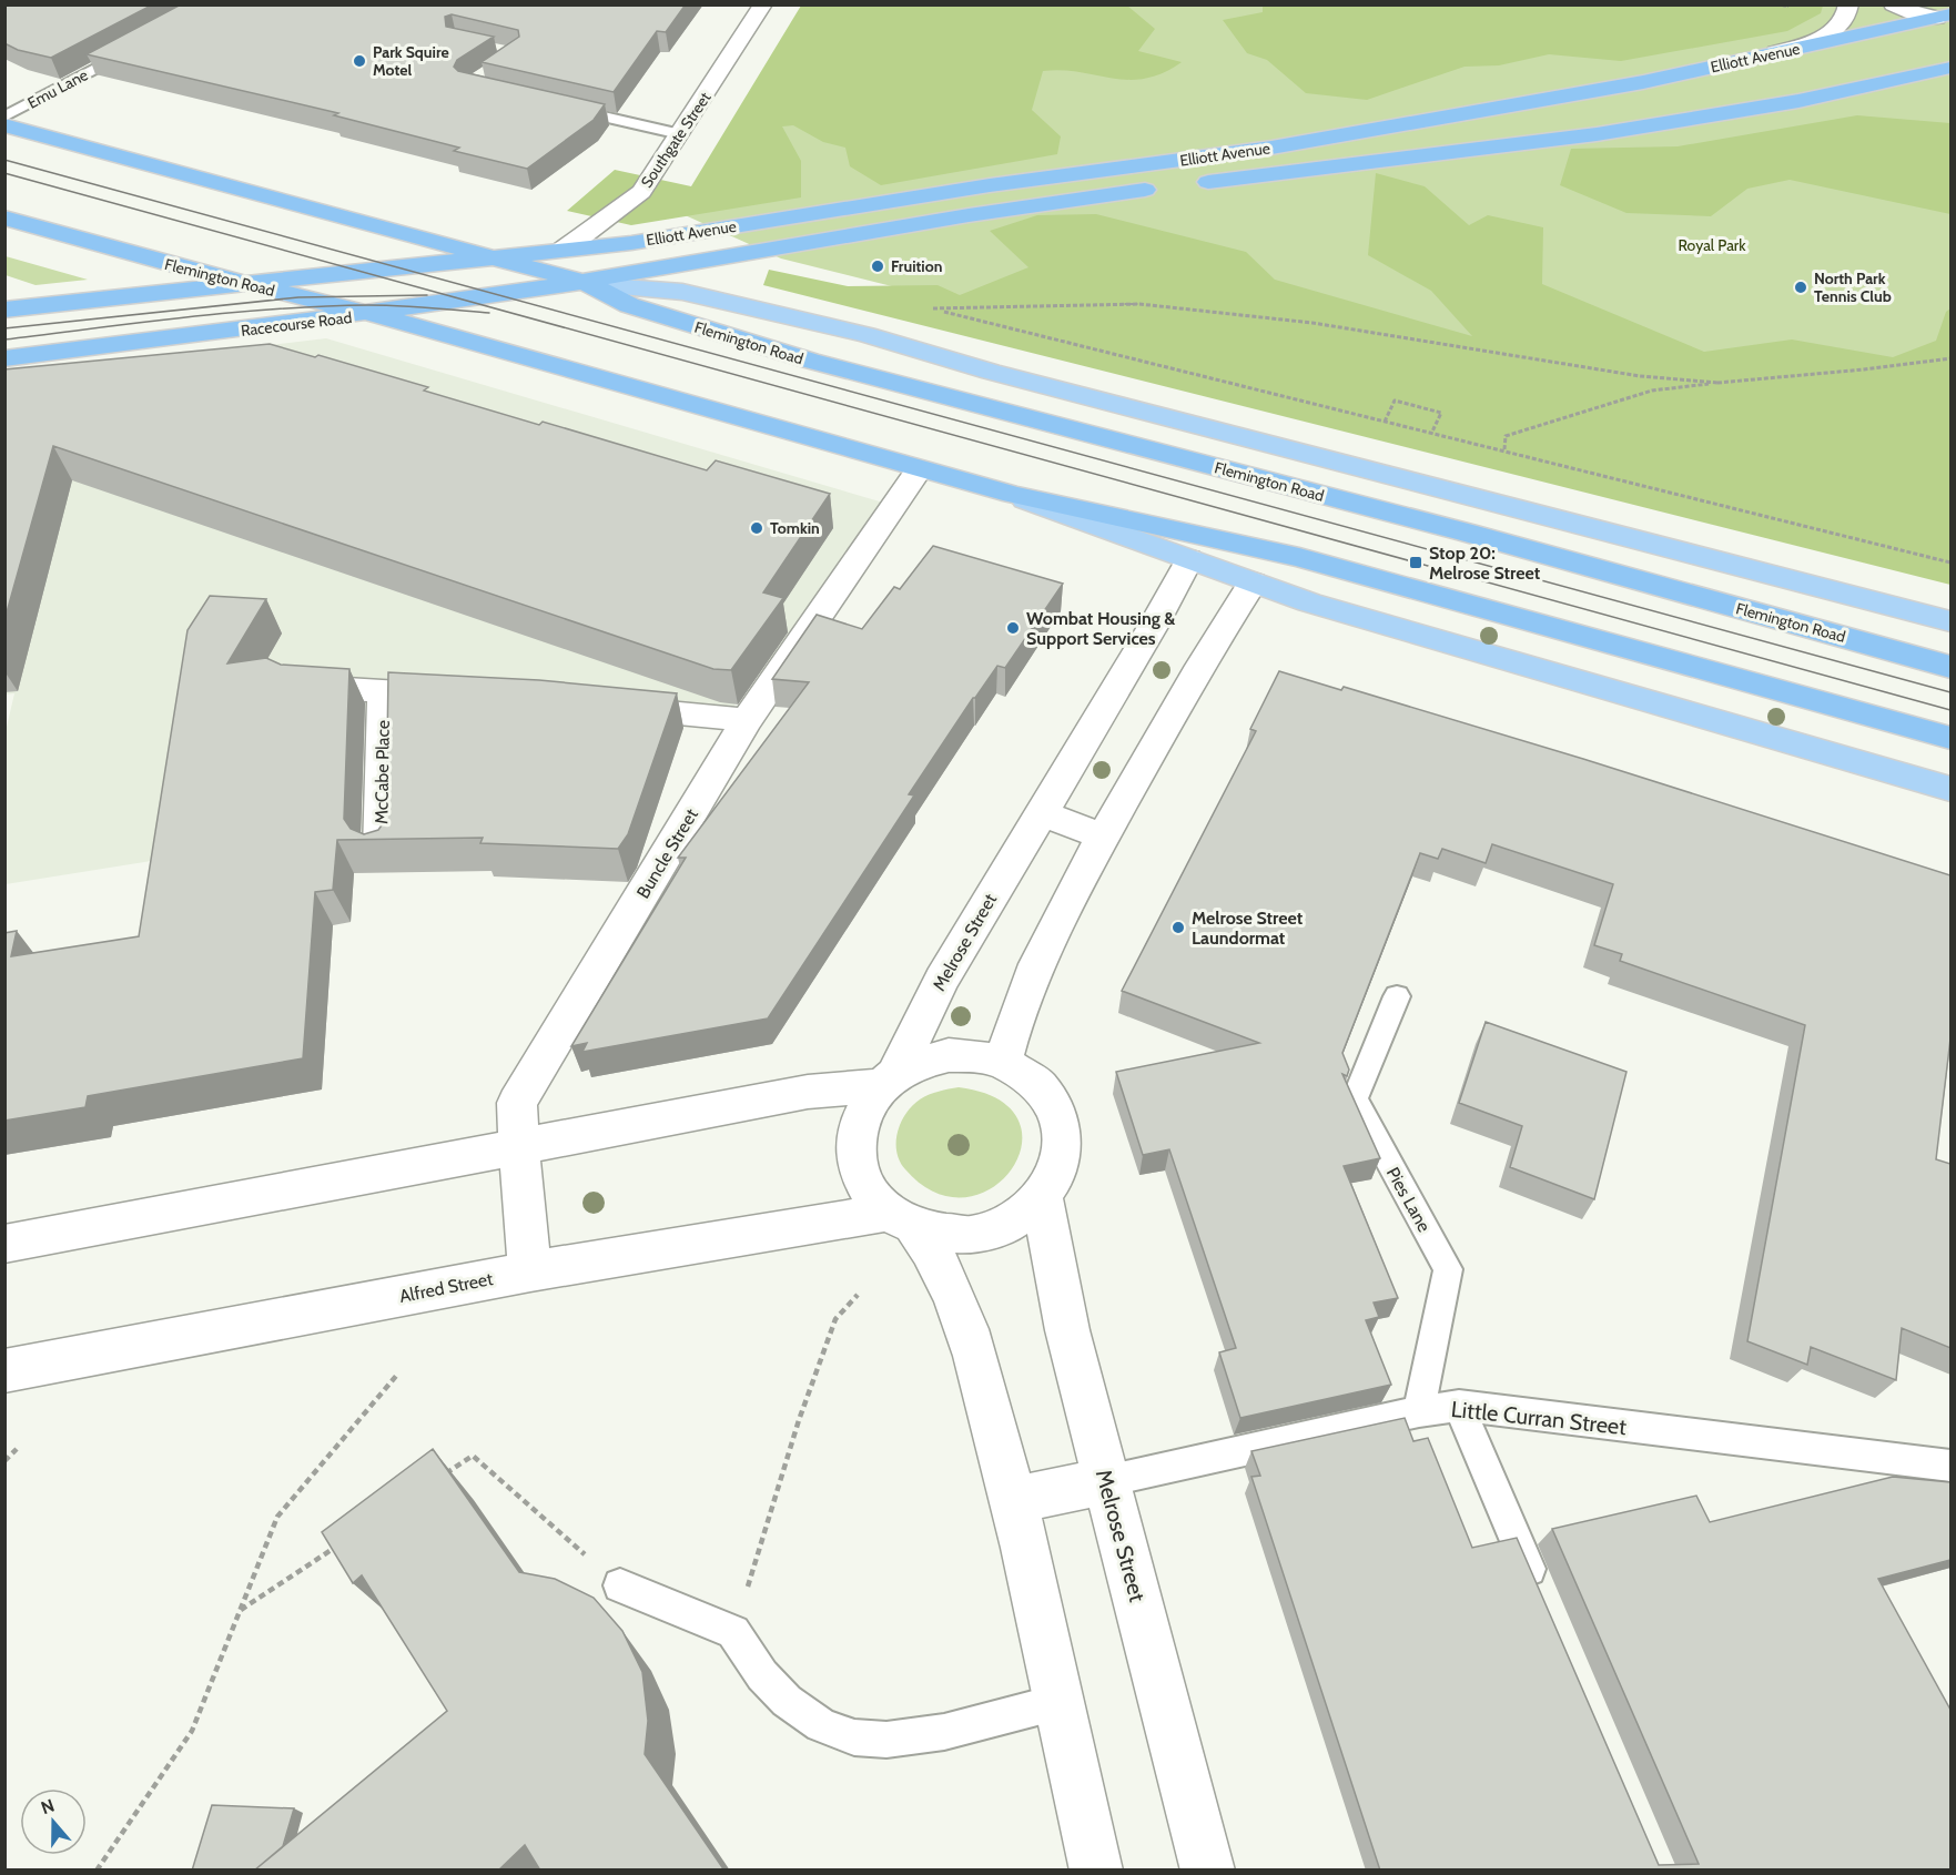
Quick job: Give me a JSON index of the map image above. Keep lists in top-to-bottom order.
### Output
{
  "streets": {
    "highway": ["Elliott Avenue", "Flemington Road", "Racecourse Road"],
    "street": [
      "Southgate Street",
      "McCabe Place",
      "Buncle Street",
      "Melrose Street",
      "Alfred Street",
      "Little Curran Street"
    ],
    "lane": ["Emu Lane", "Pies Lane"]
  },
  "crossings": [
    ["Elliott Avenue", "Southgate Street"],
    ["Elliott Avenue", "Flemington Road"],
    ["Elliott Avenue", "Racecourse Road"],
    ["Flemington Road", "Racecourse Road"],
    ["Flemington Road", "Buncle Street"],
    ["Flemington Road", "Melrose Street"],
    ["Buncle Street", "Alfred Street"],
    ["Melrose Street", "Alfred Street"],
    ["Melrose Street", "Little Curran Street"],
    ["Pies Lane", "Little Curran Street"]
  ],
  "parks": ["Royal Park"],
  "places": {
    "other": [
      "Park Squire Motel",
      "Fruition",
      "North Park Tennis Club",
      "Tomkin",
      "Wombat Housing & Support Services",
      "Melrose Street Laundormat"
    ],
    "transit": ["Stop 20: Melrose Street"]
  },
  "north": "top"
}
